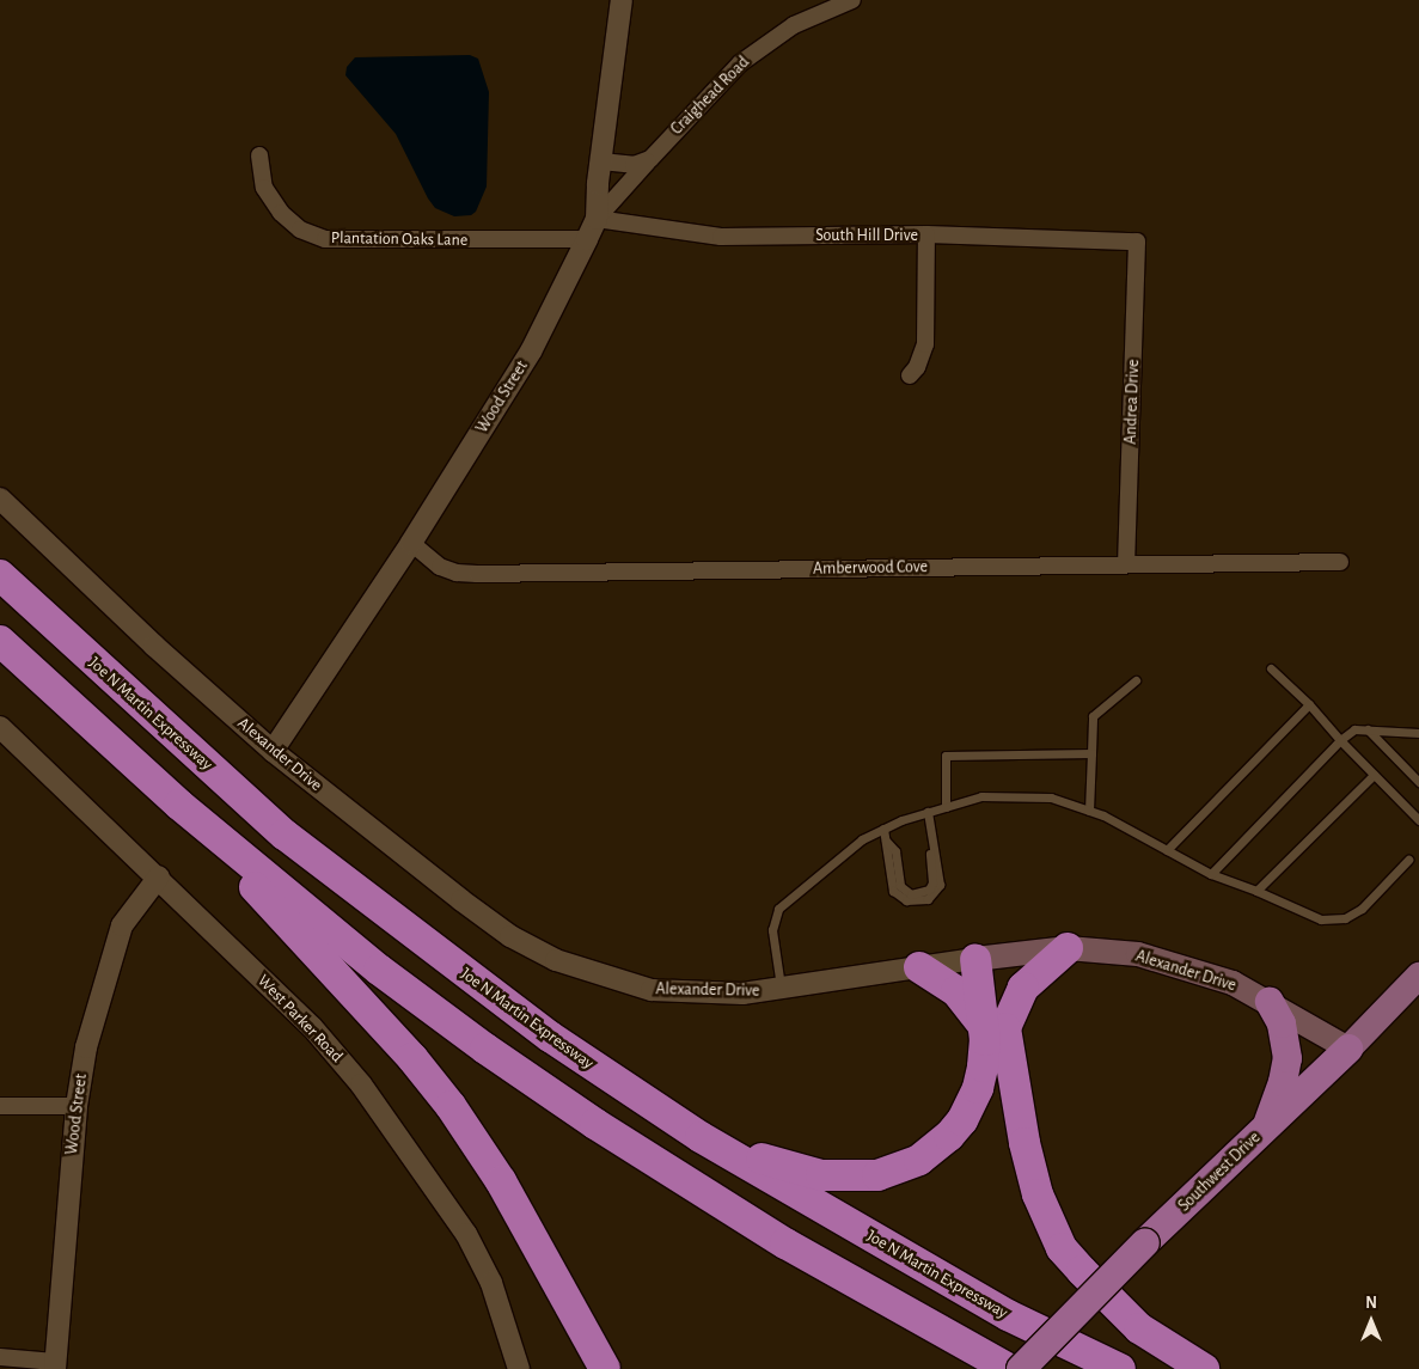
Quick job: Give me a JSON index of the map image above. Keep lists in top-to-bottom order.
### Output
{
  "streets": {
    "highway": ["Joe N Martin Expressway", "Southwest Drive"],
    "main road": ["Alexander Drive"],
    "street": [
      "Craighead Road",
      "South Hill Drive",
      "Plantation Oaks Lane",
      "Wood Street",
      "Andrea Drive",
      "Amberwood Cove",
      "West Parker Road"
    ]
  },
  "crossings": [
    ["Craighead Road", "South Hill Drive"],
    ["Craighead Road", "Wood Street"],
    ["South Hill Drive", "Wood Street"],
    ["South Hill Drive", "Andrea Drive"],
    ["Plantation Oaks Lane", "Wood Street"],
    ["Wood Street", "Amberwood Cove"],
    ["Wood Street", "Alexander Drive"],
    ["Wood Street", "West Parker Road"],
    ["Andrea Drive", "Amberwood Cove"],
    ["Alexander Drive", "Southwest Drive"]
  ],
  "north": "top"
}
